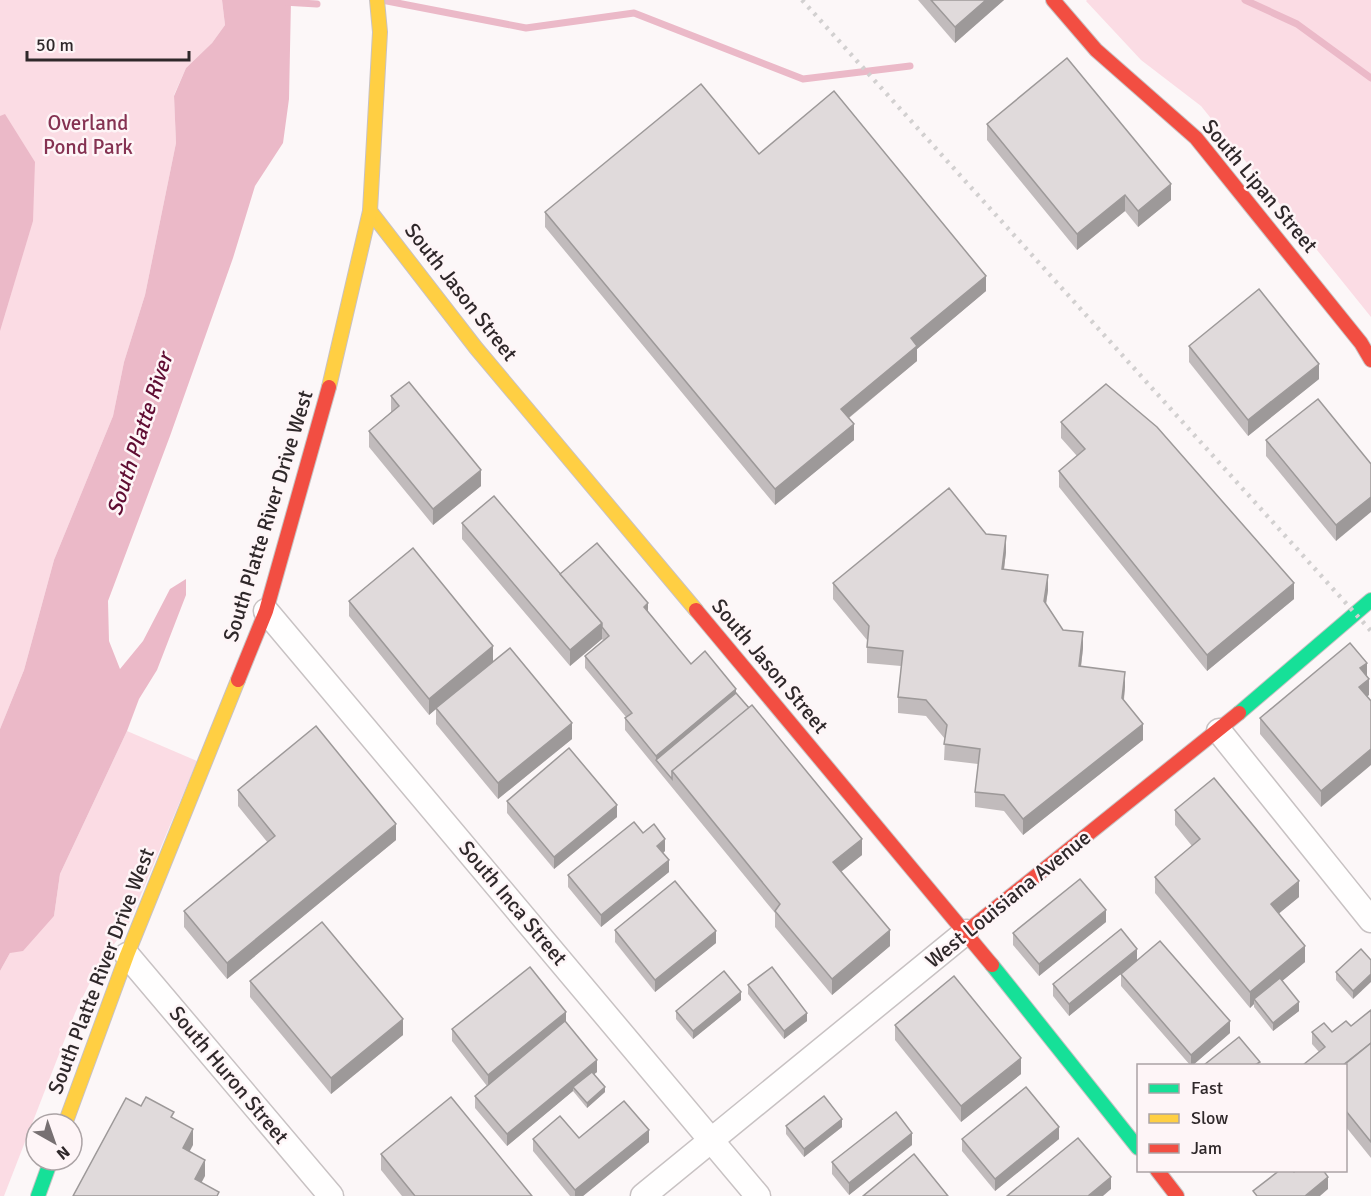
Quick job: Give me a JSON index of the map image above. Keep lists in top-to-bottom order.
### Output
{
  "streets": {
    "street": [
      "South Lipan Street",
      "South Jason Street",
      "South Platte River Drive West",
      "West Louisiana Avenue",
      "South Inca Street",
      "South Huron Street"
    ]
  },
  "crossings": [
    ["South Jason Street", "South Platte River Drive West"],
    ["South Jason Street", "West Louisiana Avenue"],
    ["South Platte River Drive West", "South Inca Street"],
    ["South Platte River Drive West", "South Huron Street"],
    ["West Louisiana Avenue", "South Inca Street"]
  ],
  "water": ["South Platte River"],
  "parks": ["Overland Pond Park"],
  "legend": ["Fast", "Slow", "Jam"],
  "scale_bar": "50 m",
  "north": "bottom right"
}
